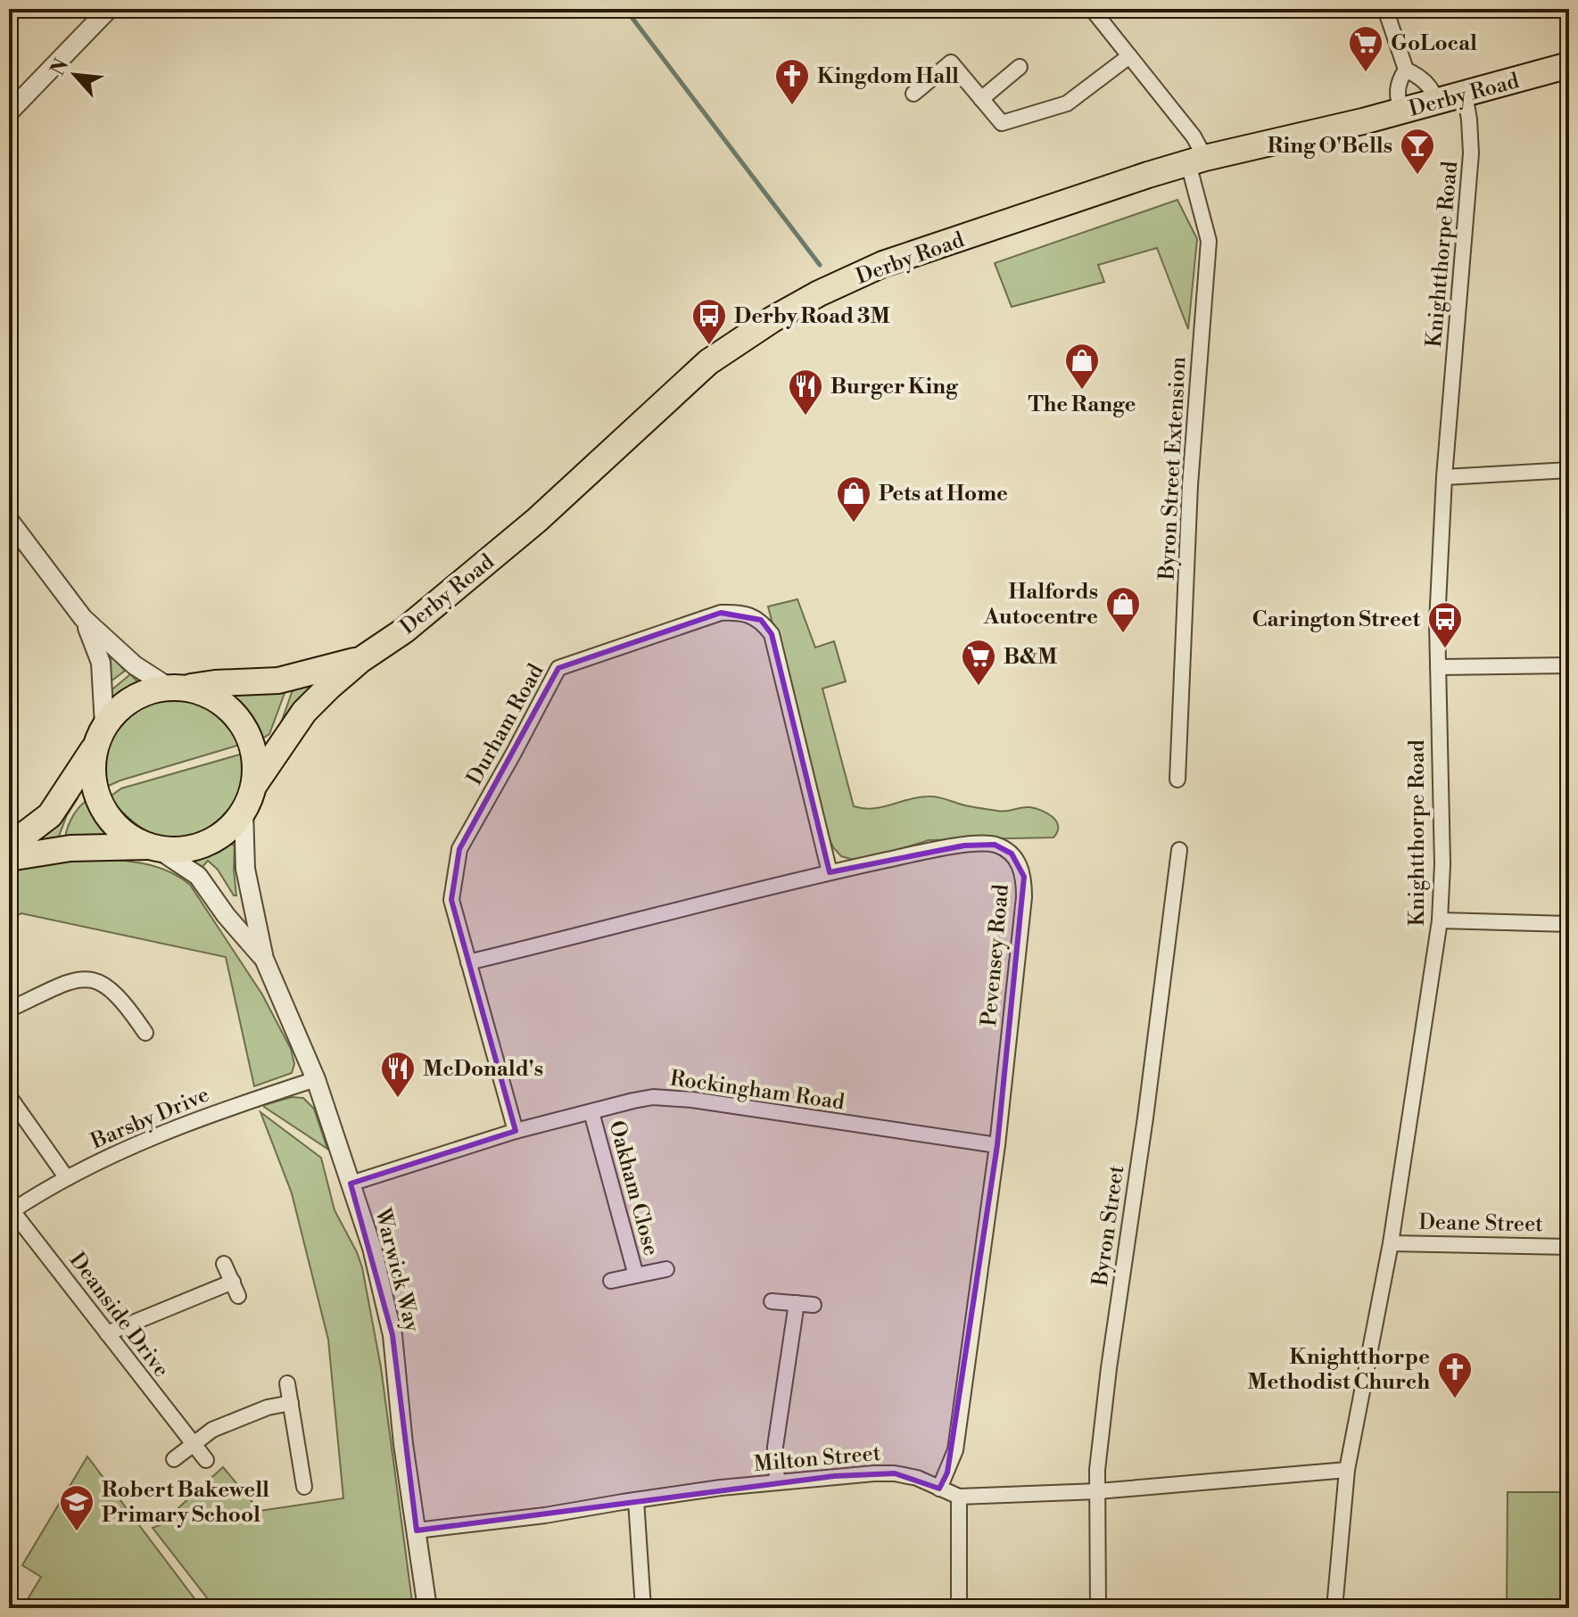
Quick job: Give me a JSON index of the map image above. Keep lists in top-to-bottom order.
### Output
{
  "streets": {
    "highway": ["Derby Road"],
    "street": [
      "Knightthorpe Road",
      "Byron Street Extension",
      "Durham Road",
      "Pevensey Road",
      "Rockingham Road",
      "Barsby Drive",
      "Oakham Close",
      "Deane Street",
      "Byron Street",
      "Warwick Way",
      "Deanside Drive",
      "Milton Street"
    ]
  },
  "crossings": [
    ["Derby Road", "Knightthorpe Road"],
    ["Derby Road", "Byron Street Extension"],
    ["Derby Road", "Warwick Way"],
    ["Knightthorpe Road", "Deane Street"],
    ["Knightthorpe Road", "Milton Street"],
    ["Durham Road", "Pevensey Road"],
    ["Durham Road", "Rockingham Road"],
    ["Pevensey Road", "Rockingham Road"],
    ["Pevensey Road", "Milton Street"],
    ["Rockingham Road", "Oakham Close"],
    ["Rockingham Road", "Warwick Way"],
    ["Barsby Drive", "Warwick Way"],
    ["Barsby Drive", "Deanside Drive"],
    ["Byron Street", "Milton Street"],
    ["Warwick Way", "Milton Street"]
  ],
  "places": {
    "supermarket": ["GoLocal", "B&M"],
    "church": ["Kingdom Hall", "Knightthorpe Methodist Church"],
    "bar": ["Ring O'Bells"],
    "bus stop": ["Derby Road 3M", "Carington Street"],
    "shop": ["The Range", "Pets at Home", "Halfords Autocentre"],
    "restaurant": ["Burger King", "McDonald's"],
    "school or university": ["Robert Bakewell Primary School"]
  },
  "north": "top left"
}
